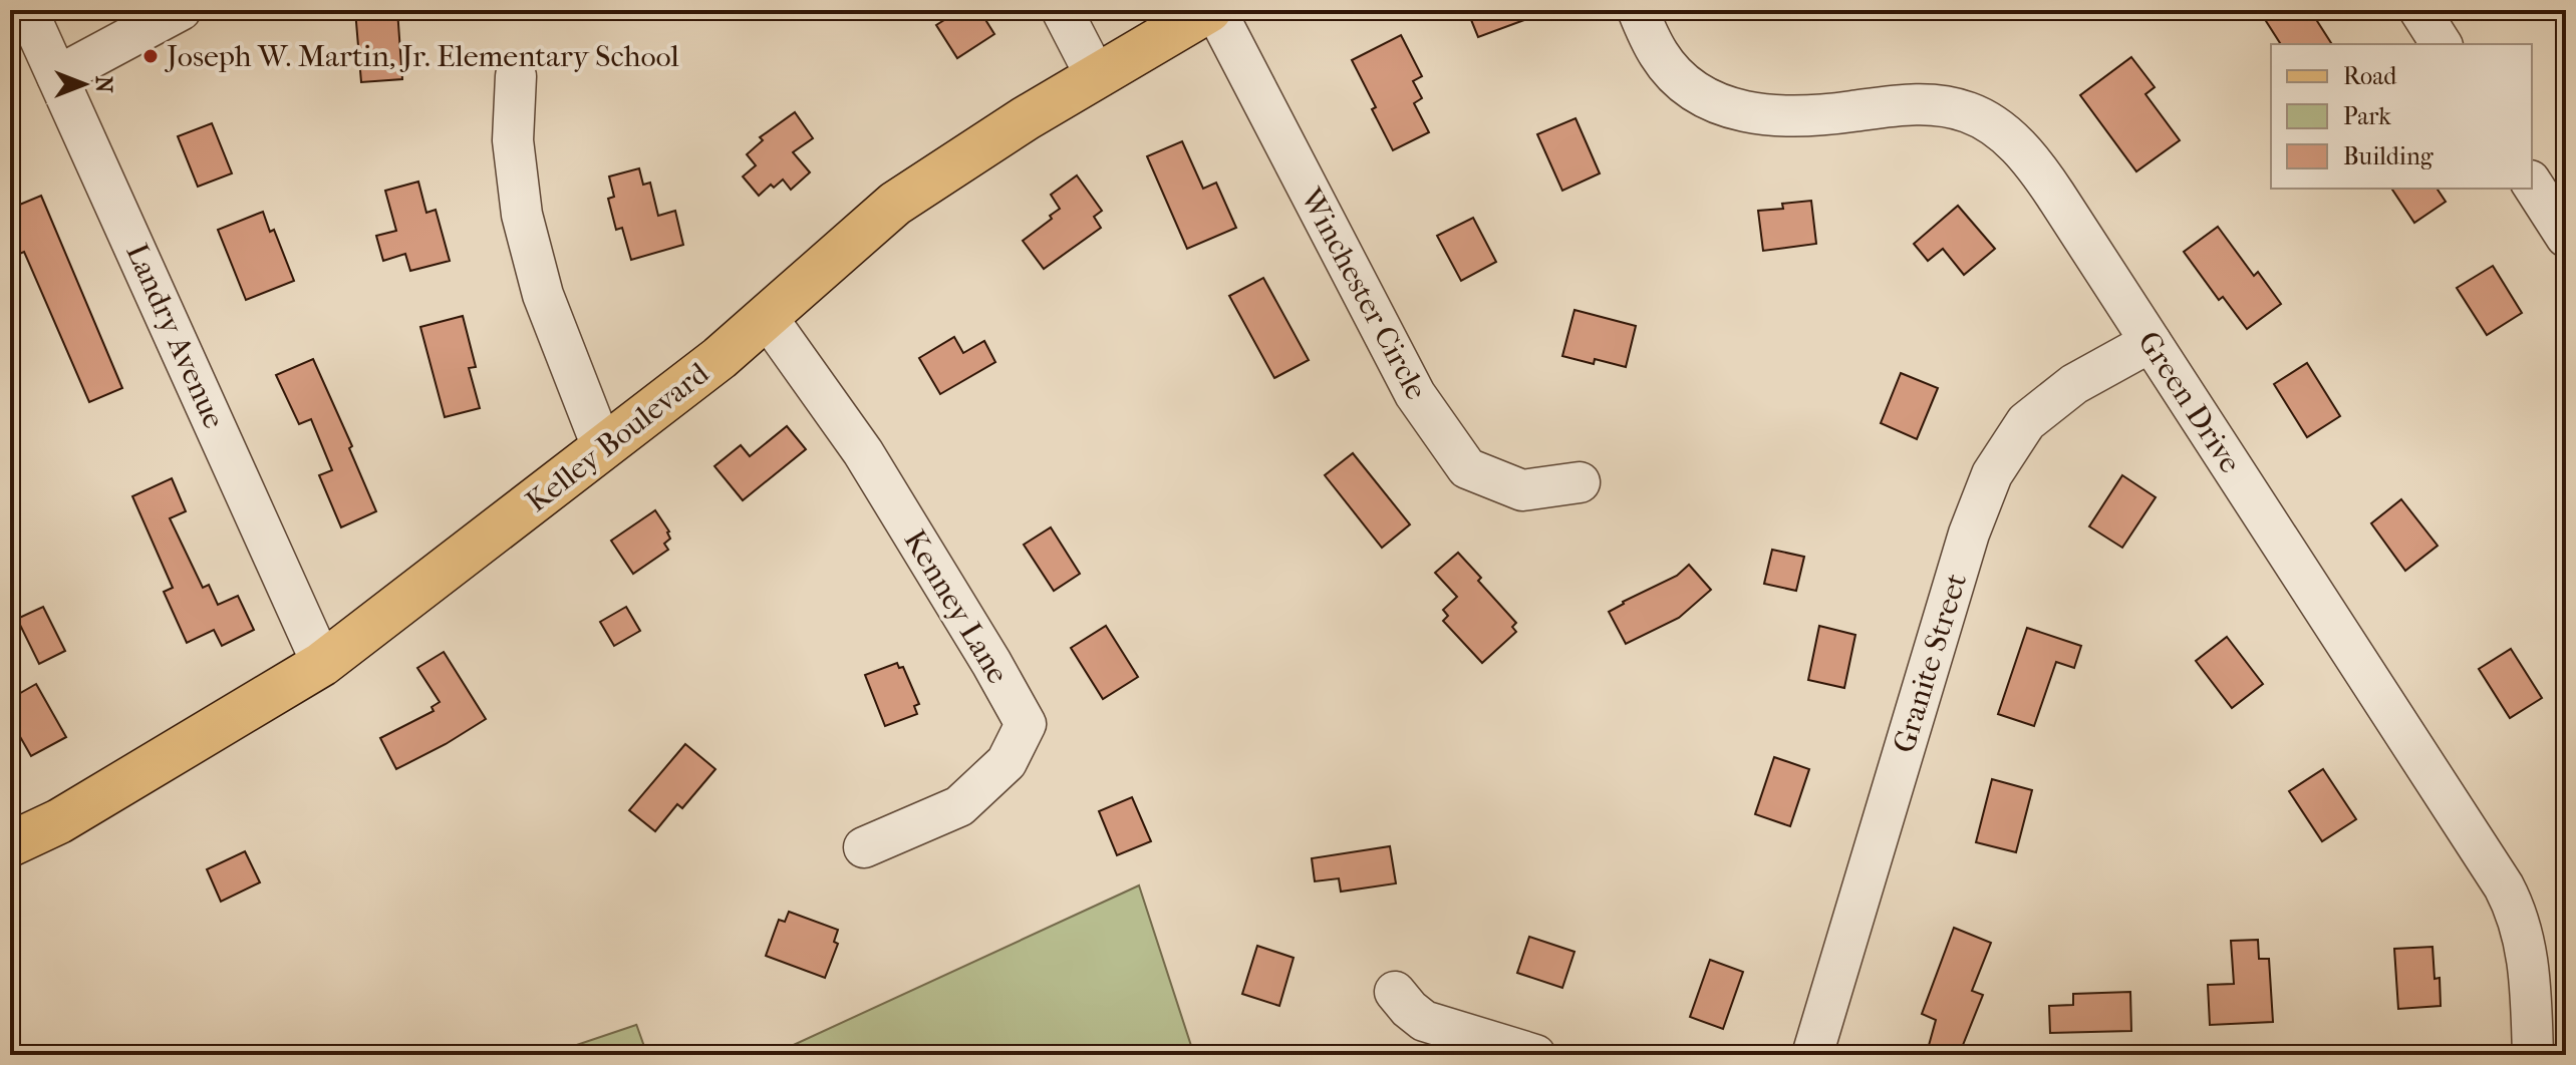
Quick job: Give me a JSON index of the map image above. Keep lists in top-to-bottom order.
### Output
{
  "streets": {
    "main road": ["Kelley Boulevard"],
    "street": [
      "Winchester Circle",
      "Landry Avenue",
      "Green Drive",
      "Kenney Lane",
      "Granite Street"
    ]
  },
  "crossings": [
    ["Winchester Circle", "Kelley Boulevard"],
    ["Landry Avenue", "Kelley Boulevard"],
    ["Green Drive", "Granite Street"],
    ["Kelley Boulevard", "Kenney Lane"]
  ],
  "places": ["Joseph W. Martin, Jr. Elementary School"],
  "legend": ["Road", "Park", "Building"],
  "north": "right"
}
